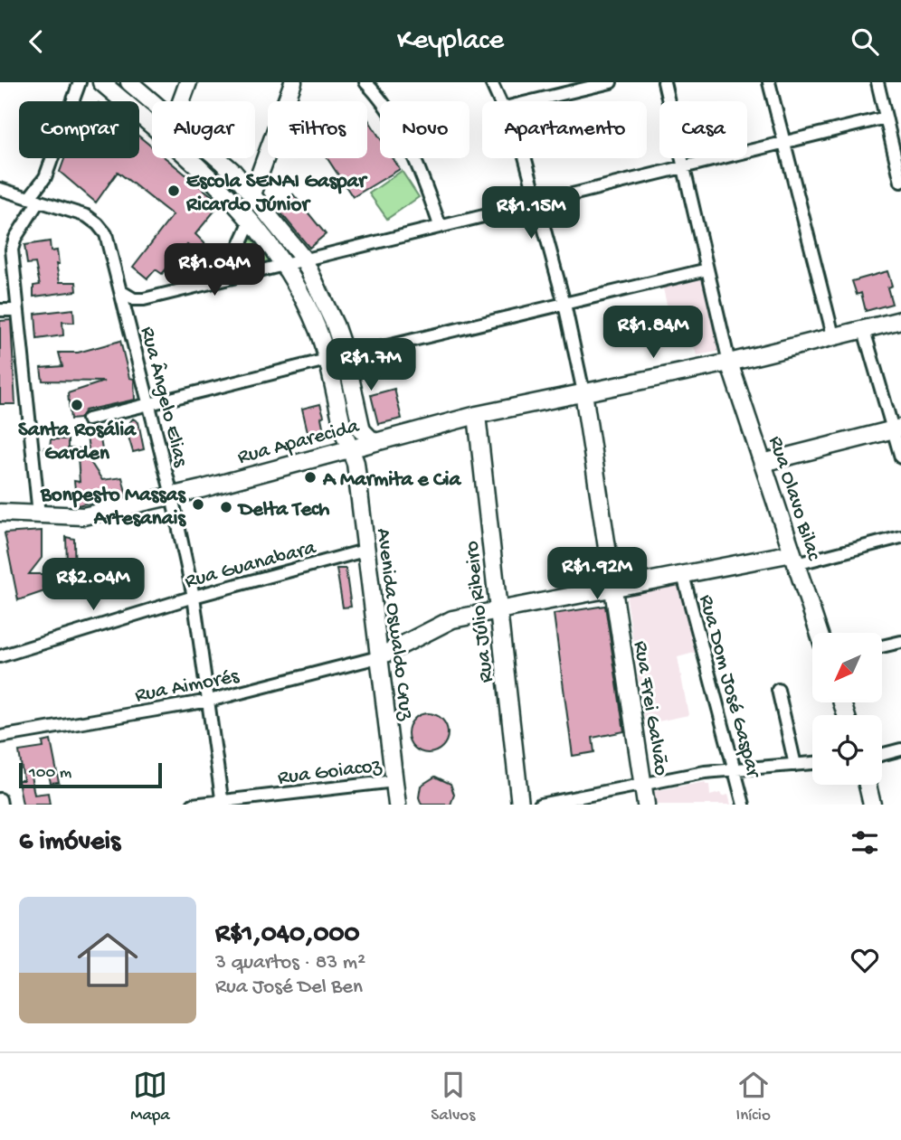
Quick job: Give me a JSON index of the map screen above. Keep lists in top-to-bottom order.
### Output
{
  "streets": {
    "main road": [
      "Rua Aparecida",
      "Rua Olavo Bilac",
      "Rua Júlio Ribeiro",
      "Avenida Oswaldo Cruz",
      "Rua Frei Galvão"
    ],
    "street": [
      "Rua Ângelo Elias",
      "Rua Guanabara",
      "Rua Aimorés",
      "Rua Dom José Gaspar",
      "Rua Goiacoz"
    ]
  },
  "crossings": [
    ["Rua Ângelo Elias", "Rua Aparecida"],
    ["Rua Ângelo Elias", "Rua Guanabara"],
    ["Rua Ângelo Elias", "Rua Aimorés"],
    ["Rua Ângelo Elias", "Rua Goiacoz"],
    ["Rua Aparecida", "Rua Olavo Bilac"],
    ["Rua Aparecida", "Rua Júlio Ribeiro"],
    ["Rua Aparecida", "Avenida Oswaldo Cruz"],
    ["Rua Aparecida", "Rua Frei Galvão"],
    ["Rua Guanabara", "Avenida Oswaldo Cruz"],
    ["Avenida Oswaldo Cruz", "Rua Aimorés"],
    ["Avenida Oswaldo Cruz", "Rua Goiacoz"]
  ],
  "places": [
    "Escola SENAI Gaspar Ricardo Júnior",
    "Santa Rosália Garden",
    "A Marmita e Cia",
    "Bonpesto Massas Artesanais",
    "Delta Tech"
  ],
  "scale_bar": "100 m",
  "north": "bottom left",
  "page": {
    "header": "Keyplace",
    "chip": [
      "Comprar",
      "Alugar",
      "Filtros",
      "Novo",
      "Apartamento",
      "Casa"
    ],
    "price": [
      "R$1.15M",
      "R$1.04M",
      "R$1.84M",
      "R$1.7M",
      "R$1.92M",
      "R$2.04M"
    ],
    "scale": "100 m",
    "heading": "6 imóveis",
    "list": [
      {
        "name": "R$1,040,000",
        "note": "3 quartos · 83 m² · Rua José Del Ben"
      }
    ],
    "tabs": ["Mapa", "Salvos", "Início"]
  }
}
